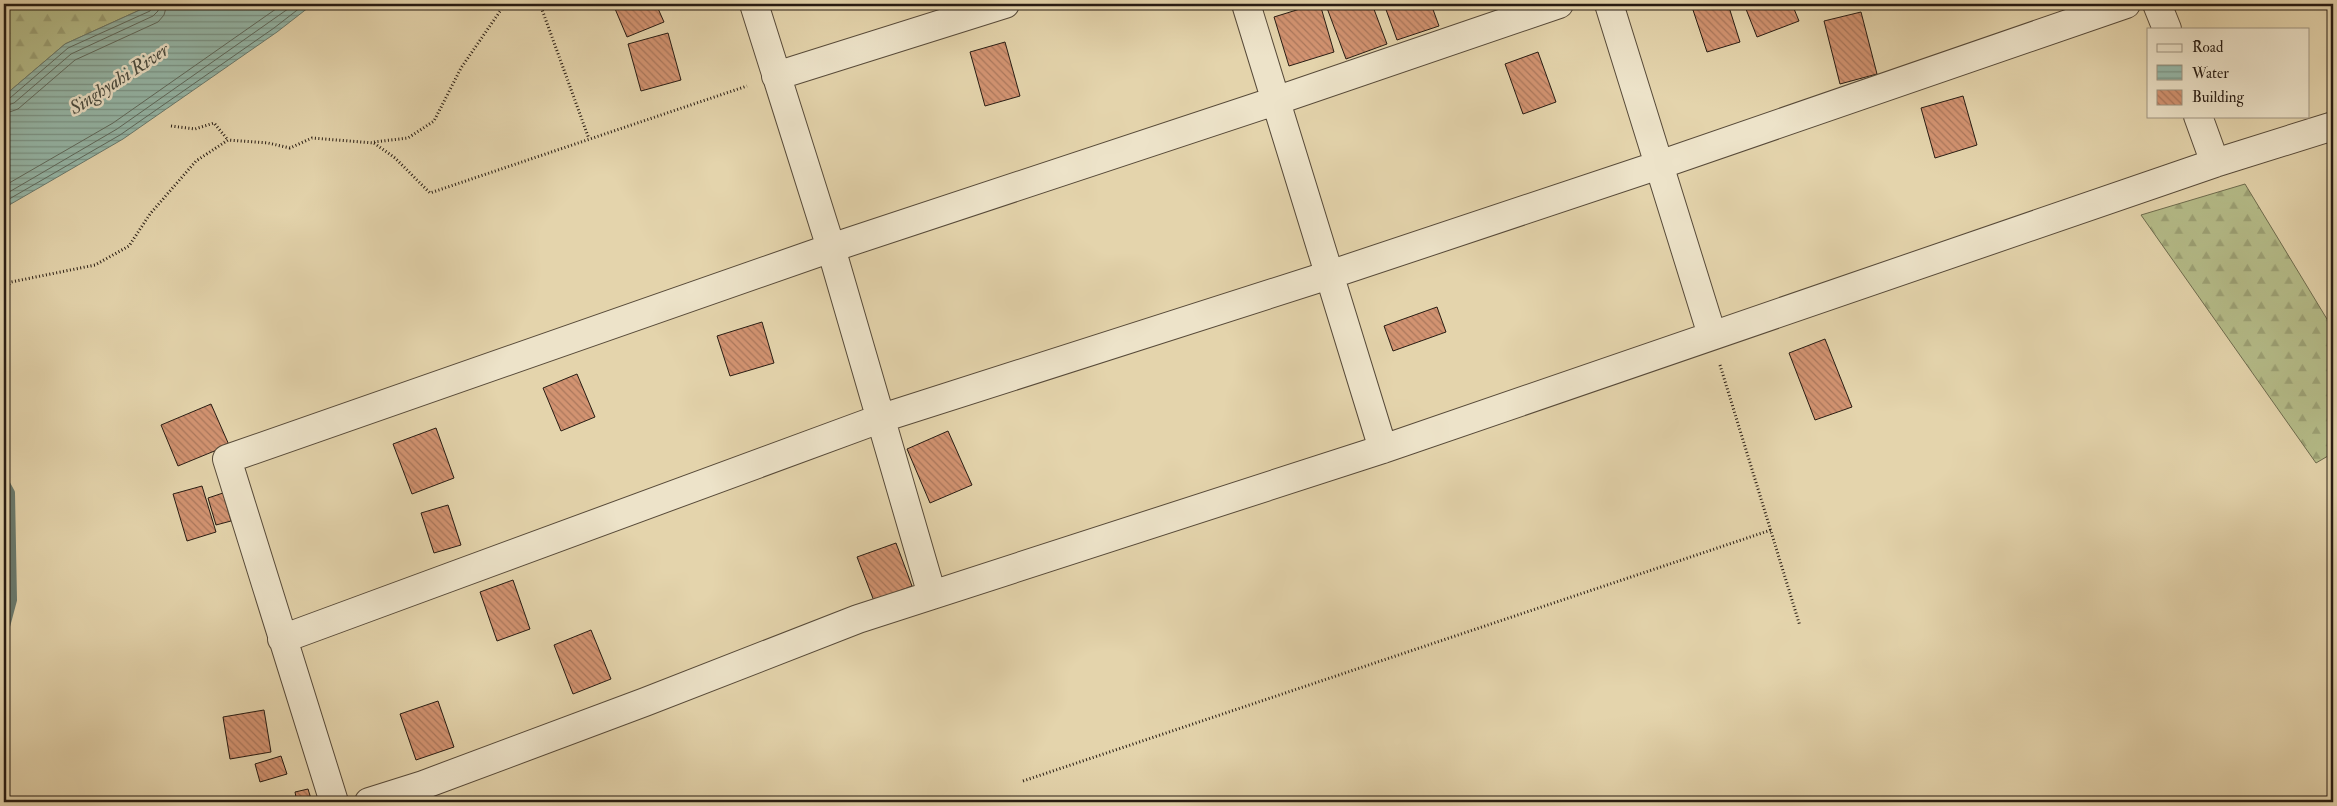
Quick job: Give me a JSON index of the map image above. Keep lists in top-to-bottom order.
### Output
{
  "water": ["Singhyahi River"],
  "legend": ["Road", "Water", "Building"]
}
